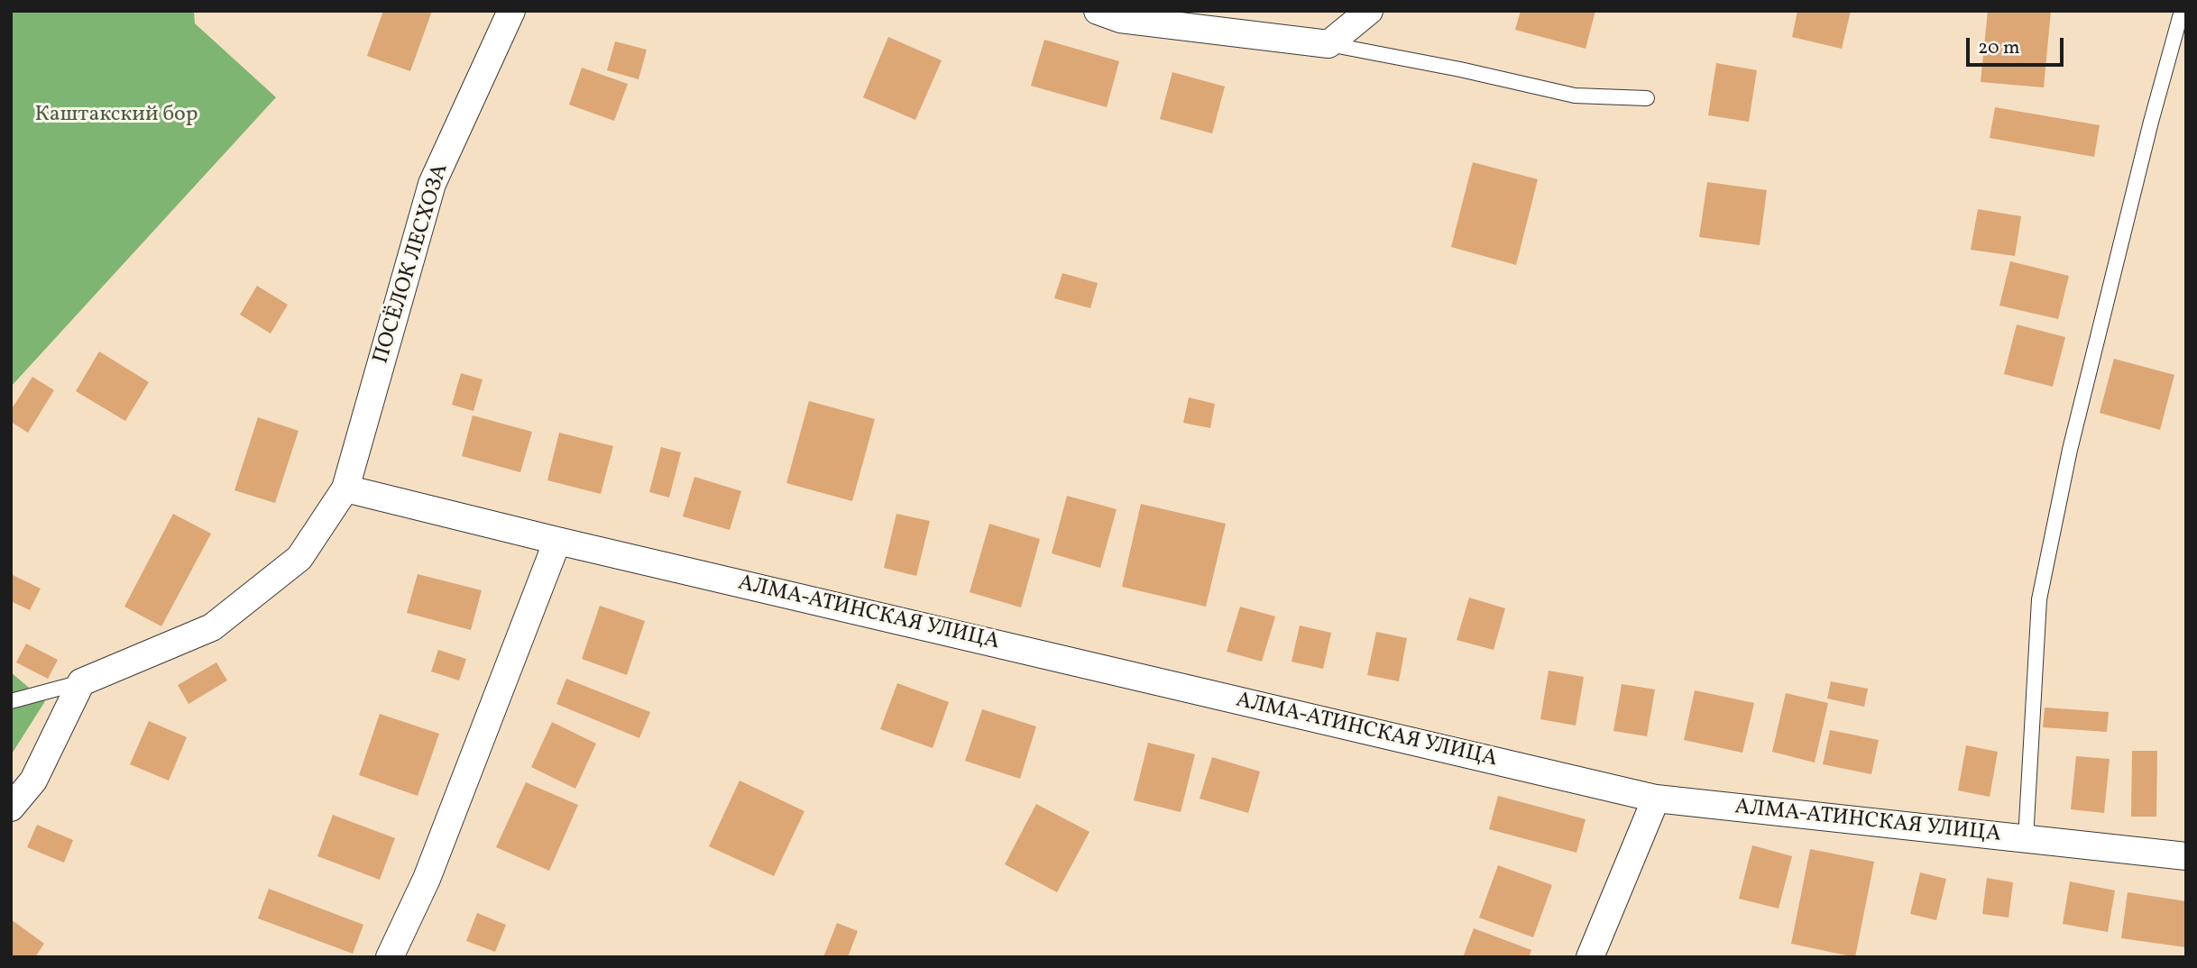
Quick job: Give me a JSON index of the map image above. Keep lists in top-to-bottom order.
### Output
{
  "streets": {
    "street": ["ПОСЁЛОК ЛЕСХОЗА", "АЛМА-АТИНСКАЯ УЛИЦА"]
  },
  "crossings": [
    ["ПОСЁЛОК ЛЕСХОЗА", "АЛМА-АТИНСКАЯ УЛИЦА"]
  ],
  "parks": ["Каштакский бор"],
  "scale_bar": "20 m"
}
